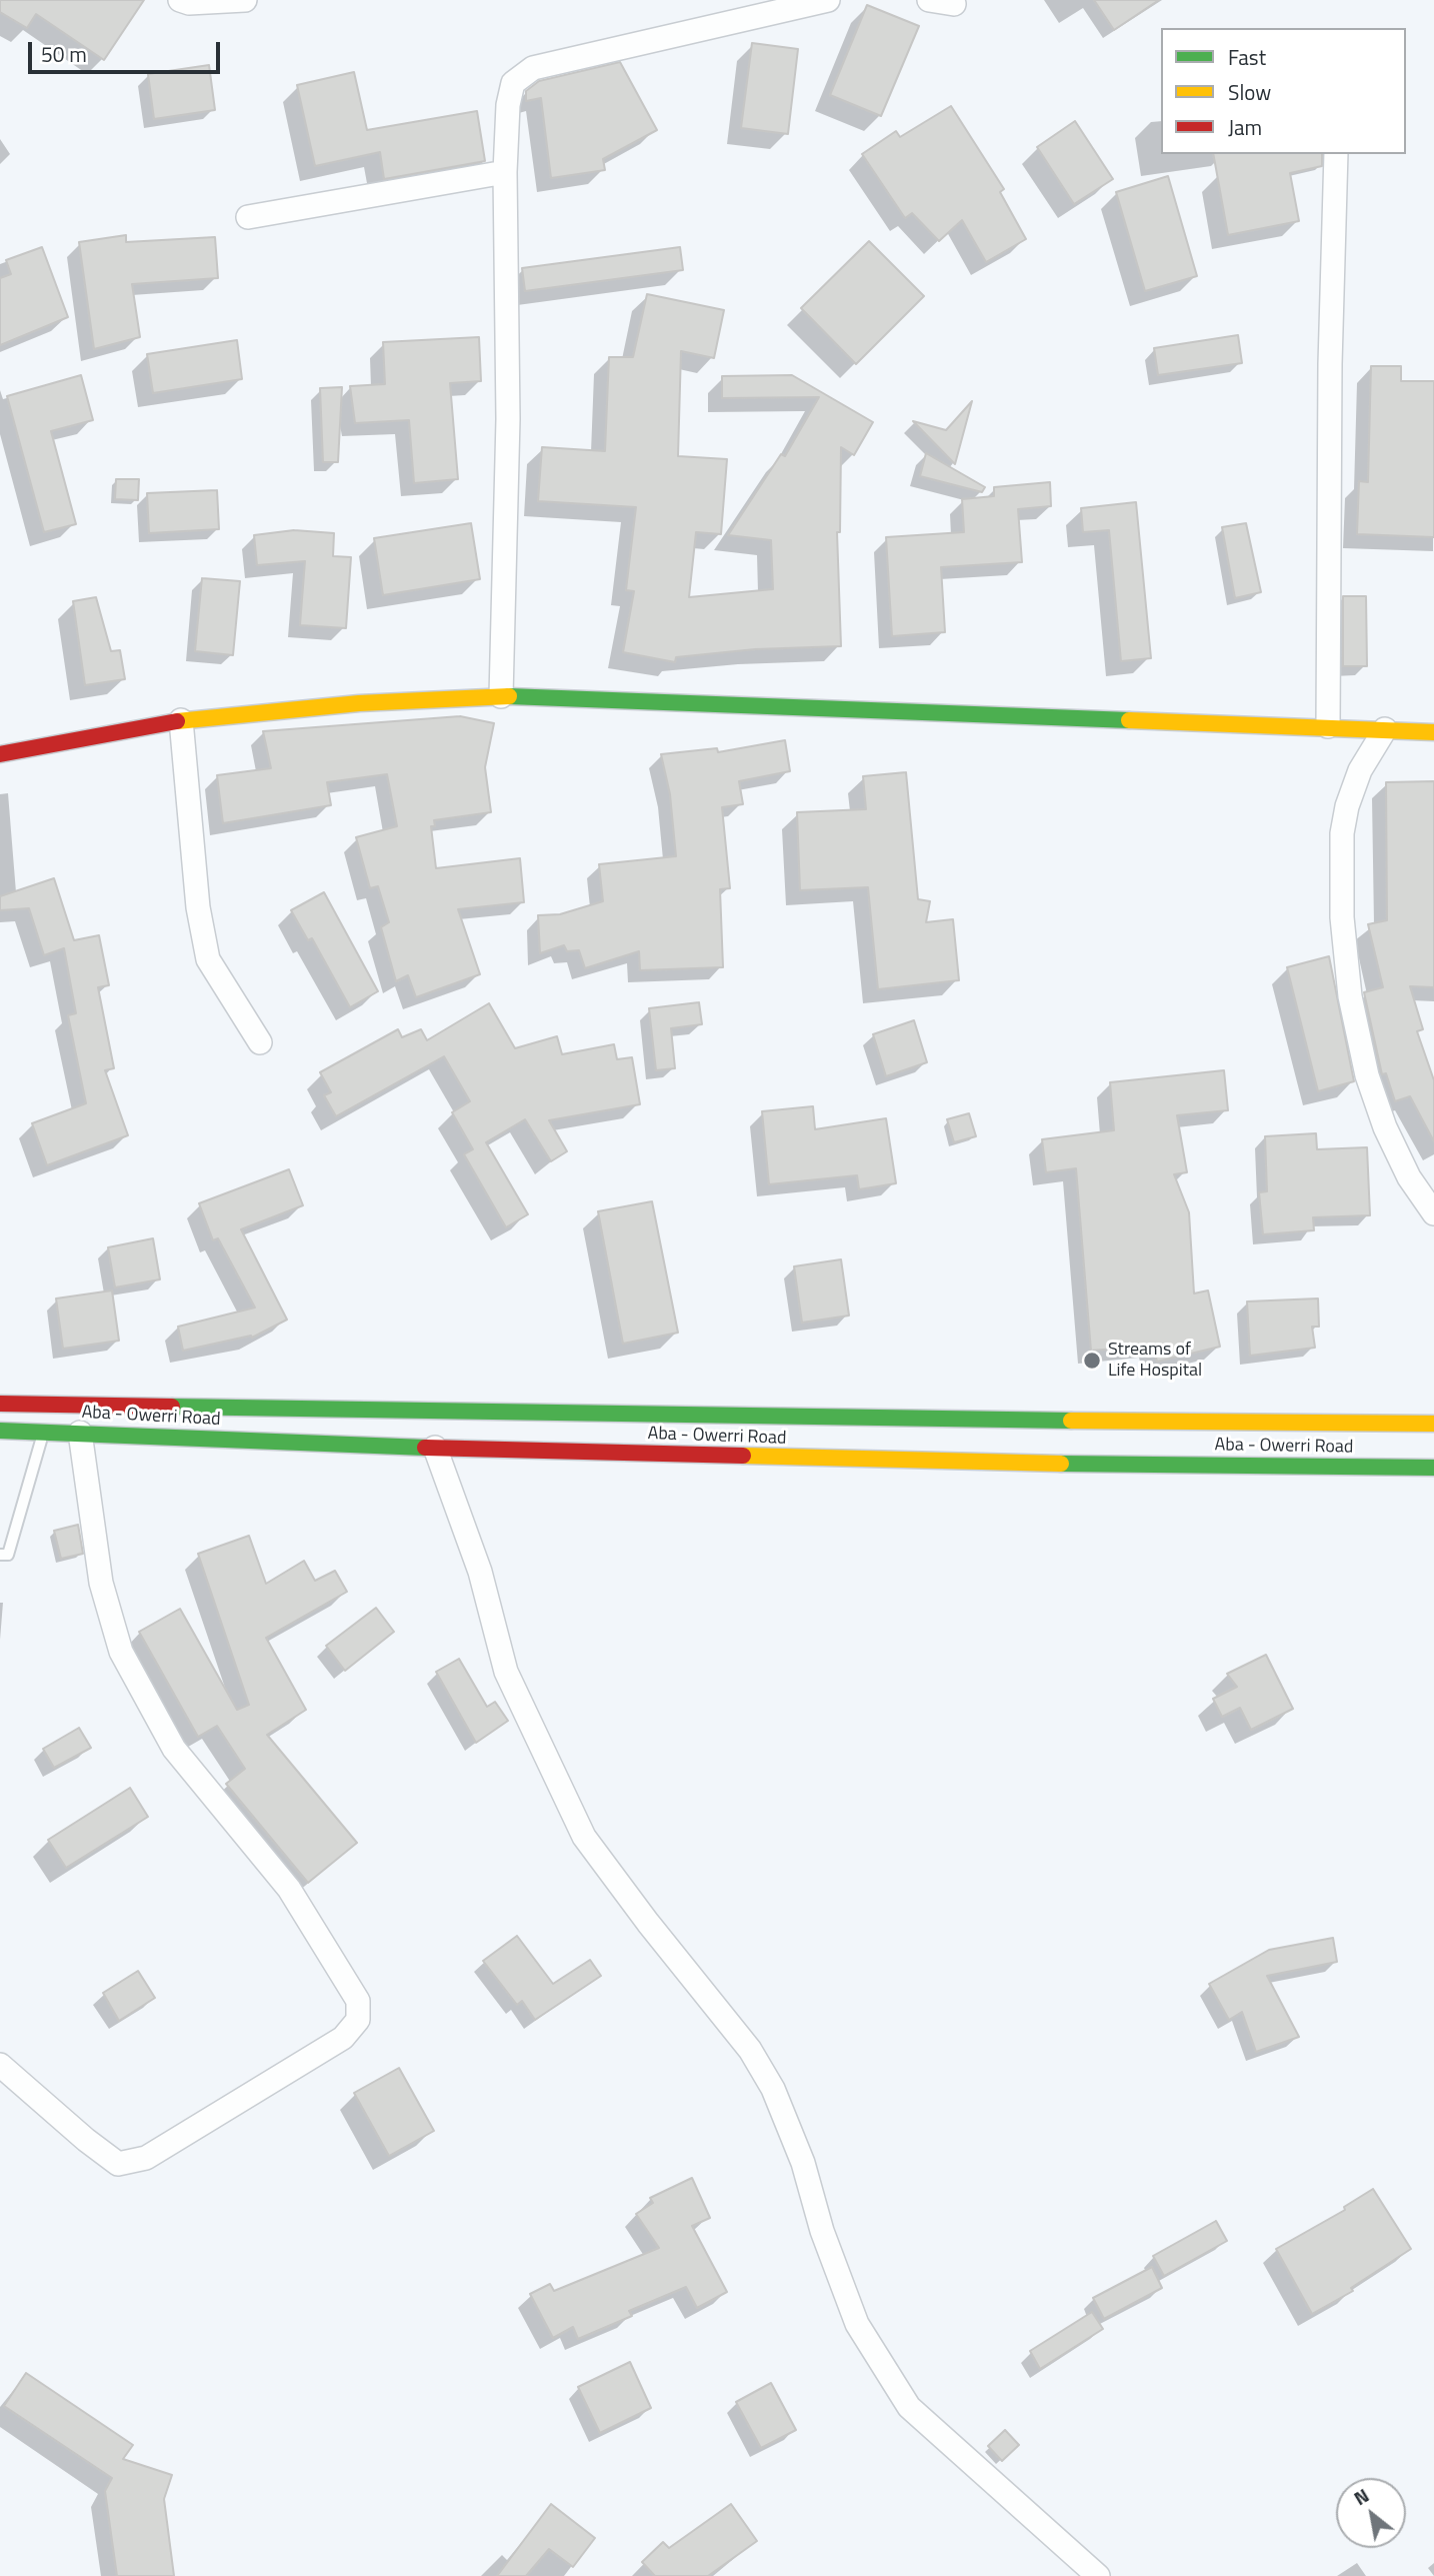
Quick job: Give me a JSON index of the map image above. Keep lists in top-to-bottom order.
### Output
{
  "streets": {
    "main road": ["Aba - Owerri Road"]
  },
  "places": ["Streams of Life Hospital"],
  "legend": ["Fast", "Slow", "Jam"],
  "scale_bar": "50 m",
  "north": "top left"
}
